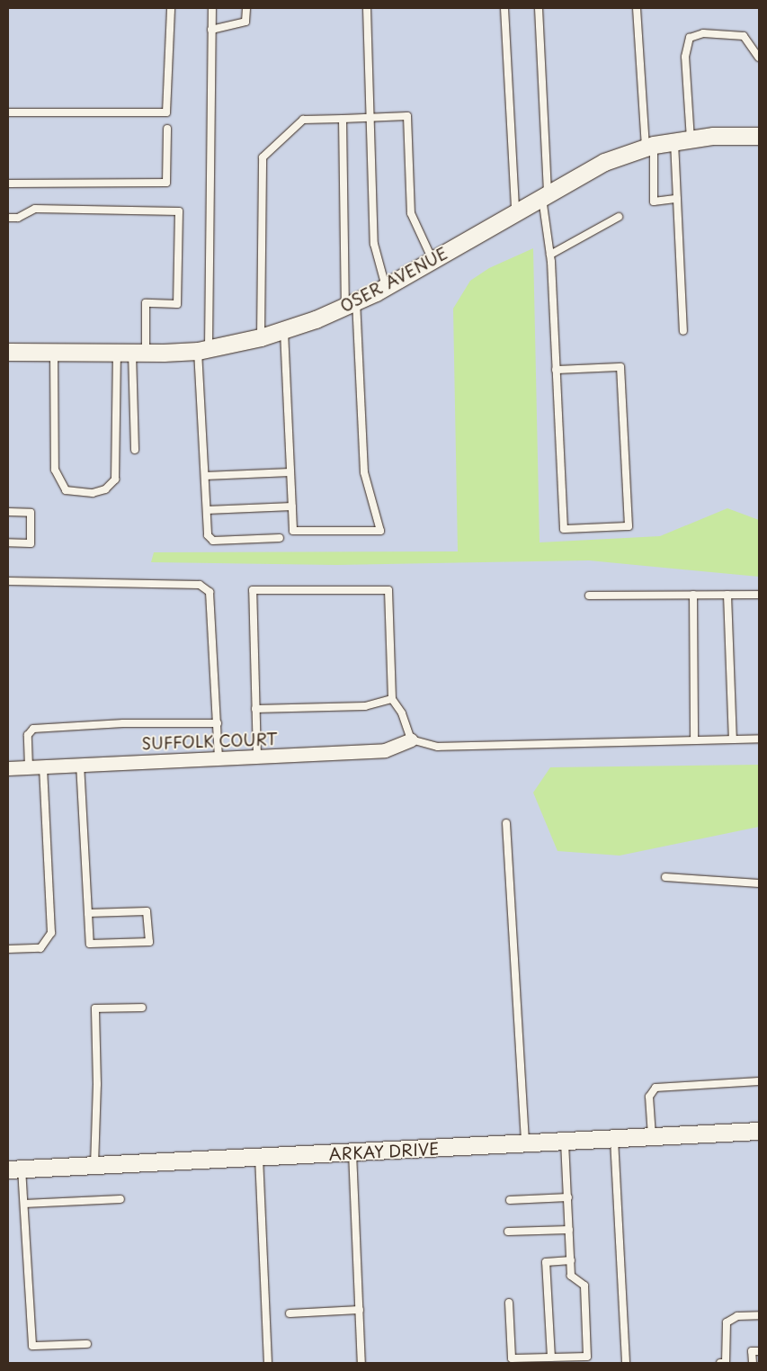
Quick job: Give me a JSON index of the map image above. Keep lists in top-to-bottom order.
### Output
{
  "streets": {
    "street": ["OSER AVENUE", "SUFFOLK COURT", "ARKAY DRIVE"]
  }
}
